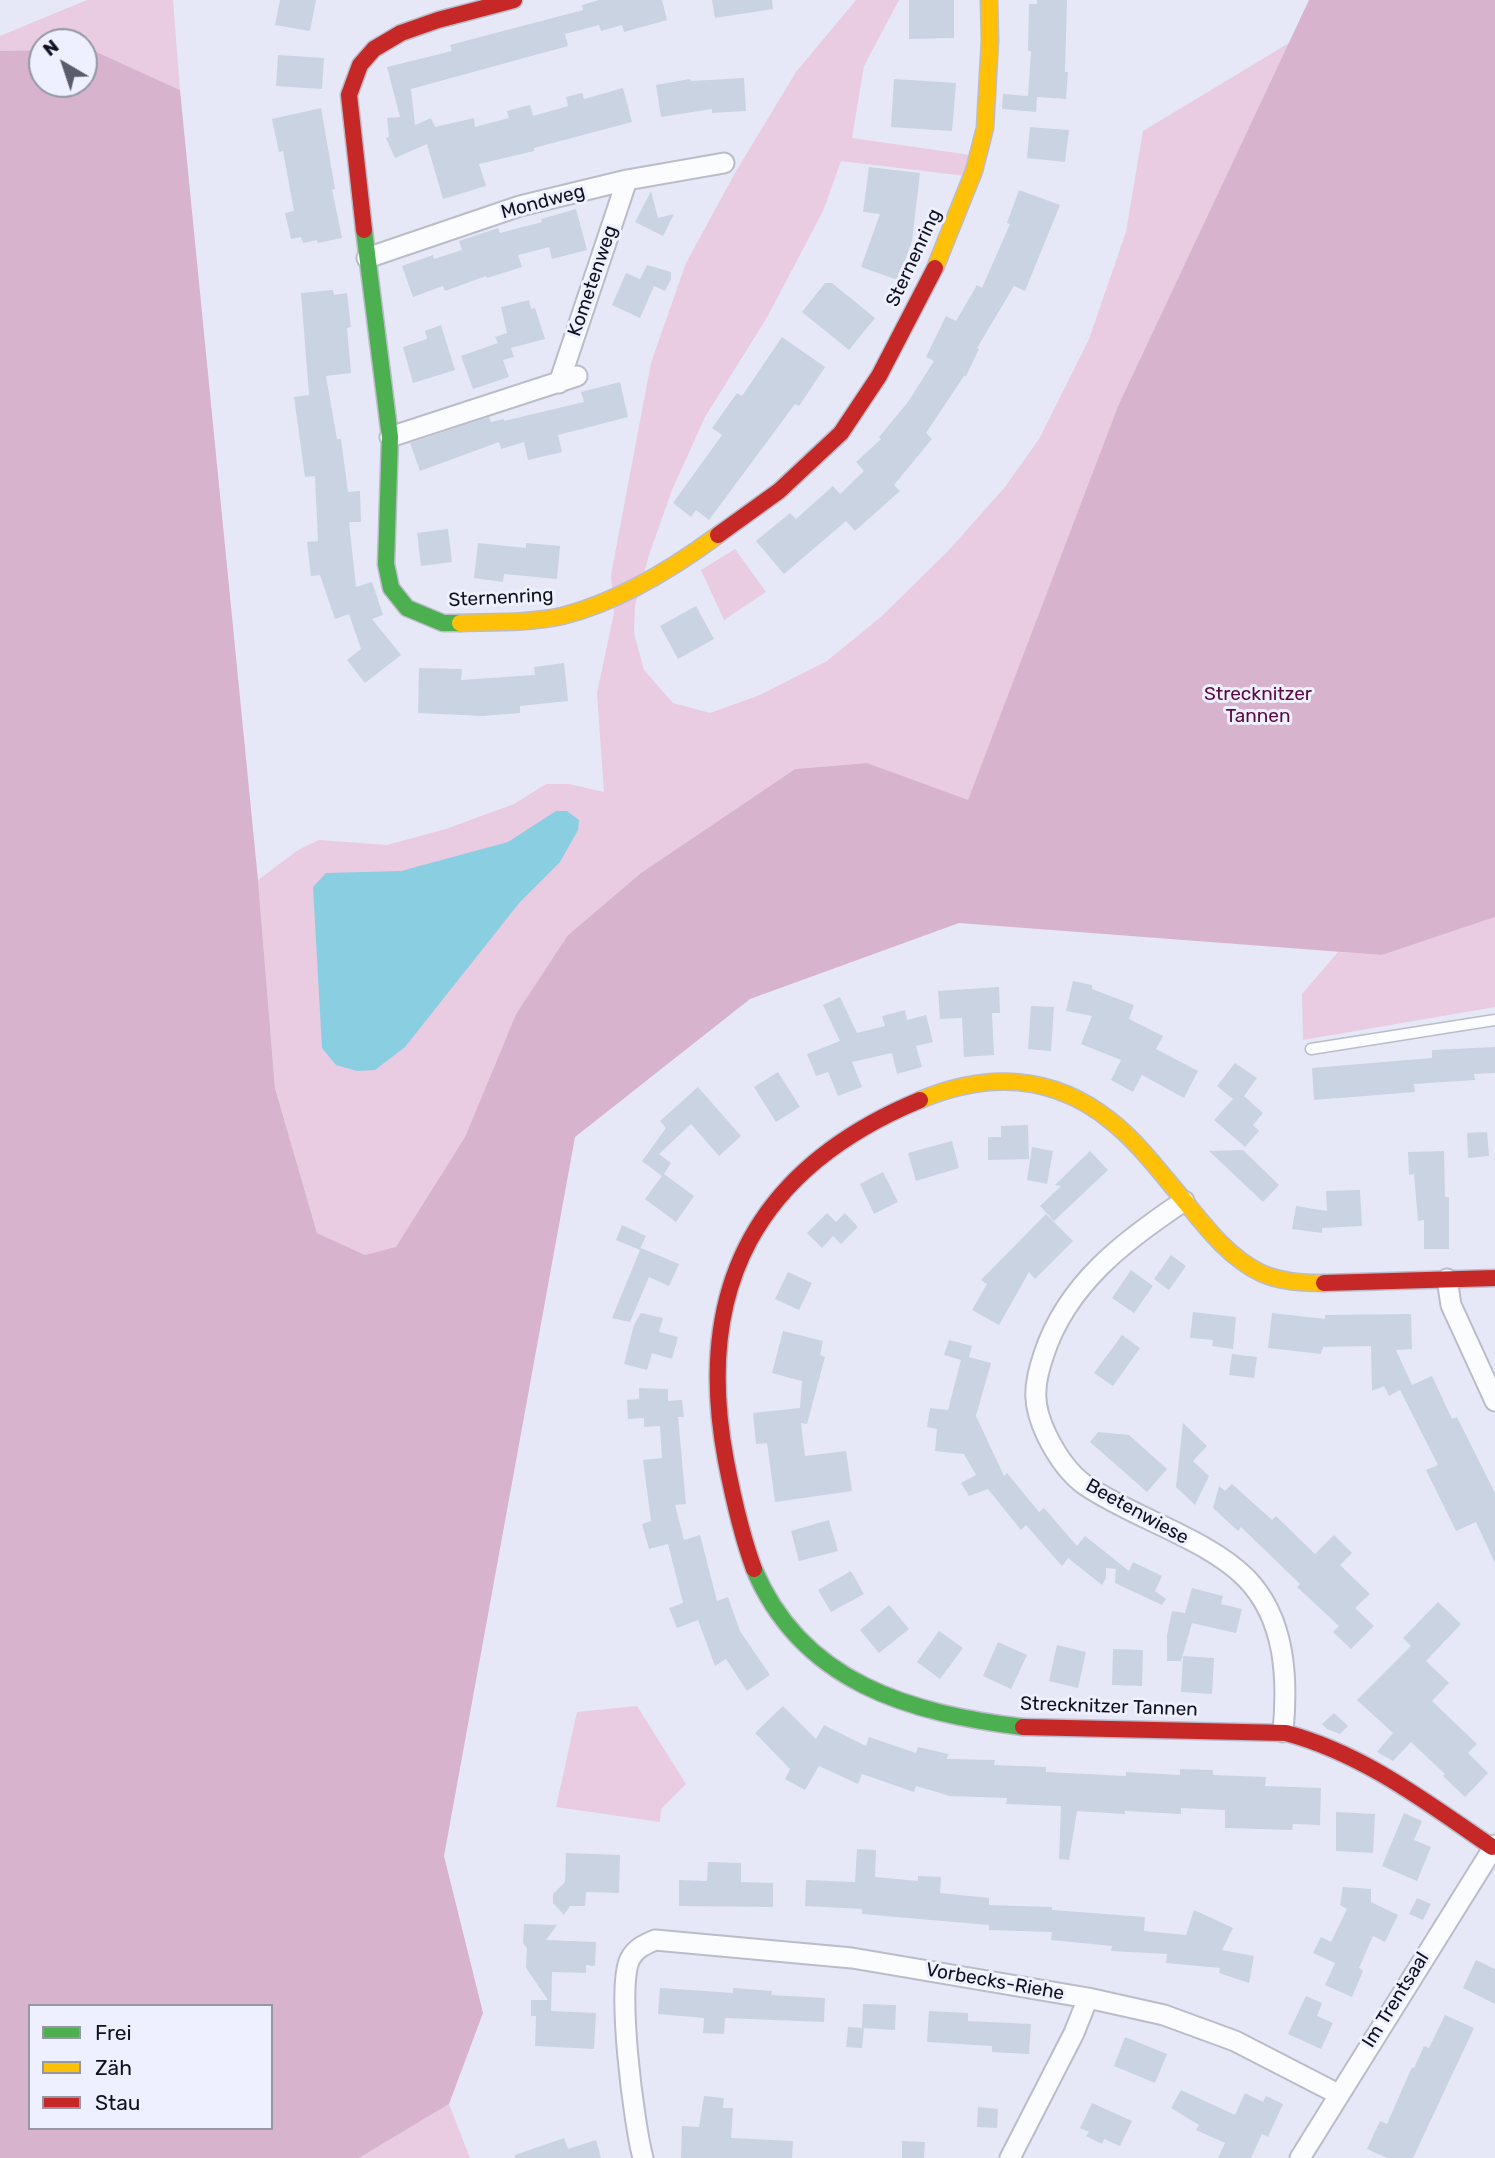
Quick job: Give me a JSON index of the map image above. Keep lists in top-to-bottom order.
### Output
{
  "streets": {
    "street": [
      "Mondweg",
      "Sternenring",
      "Kometenweg",
      "Beetenwiese",
      "Strecknitzer Tannen",
      "Vorbecks-Riehe",
      "Im Trentsaal"
    ]
  },
  "crossings": [
    ["Mondweg", "Sternenring"],
    ["Mondweg", "Kometenweg"],
    ["Sternenring", "Kometenweg"],
    ["Beetenwiese", "Strecknitzer Tannen"],
    ["Strecknitzer Tannen", "Im Trentsaal"],
    ["Vorbecks-Riehe", "Im Trentsaal"]
  ],
  "parks": ["Strecknitzer Tannen"],
  "legend": ["Frei", "Zäh", "Stau"],
  "north": "top left"
}
